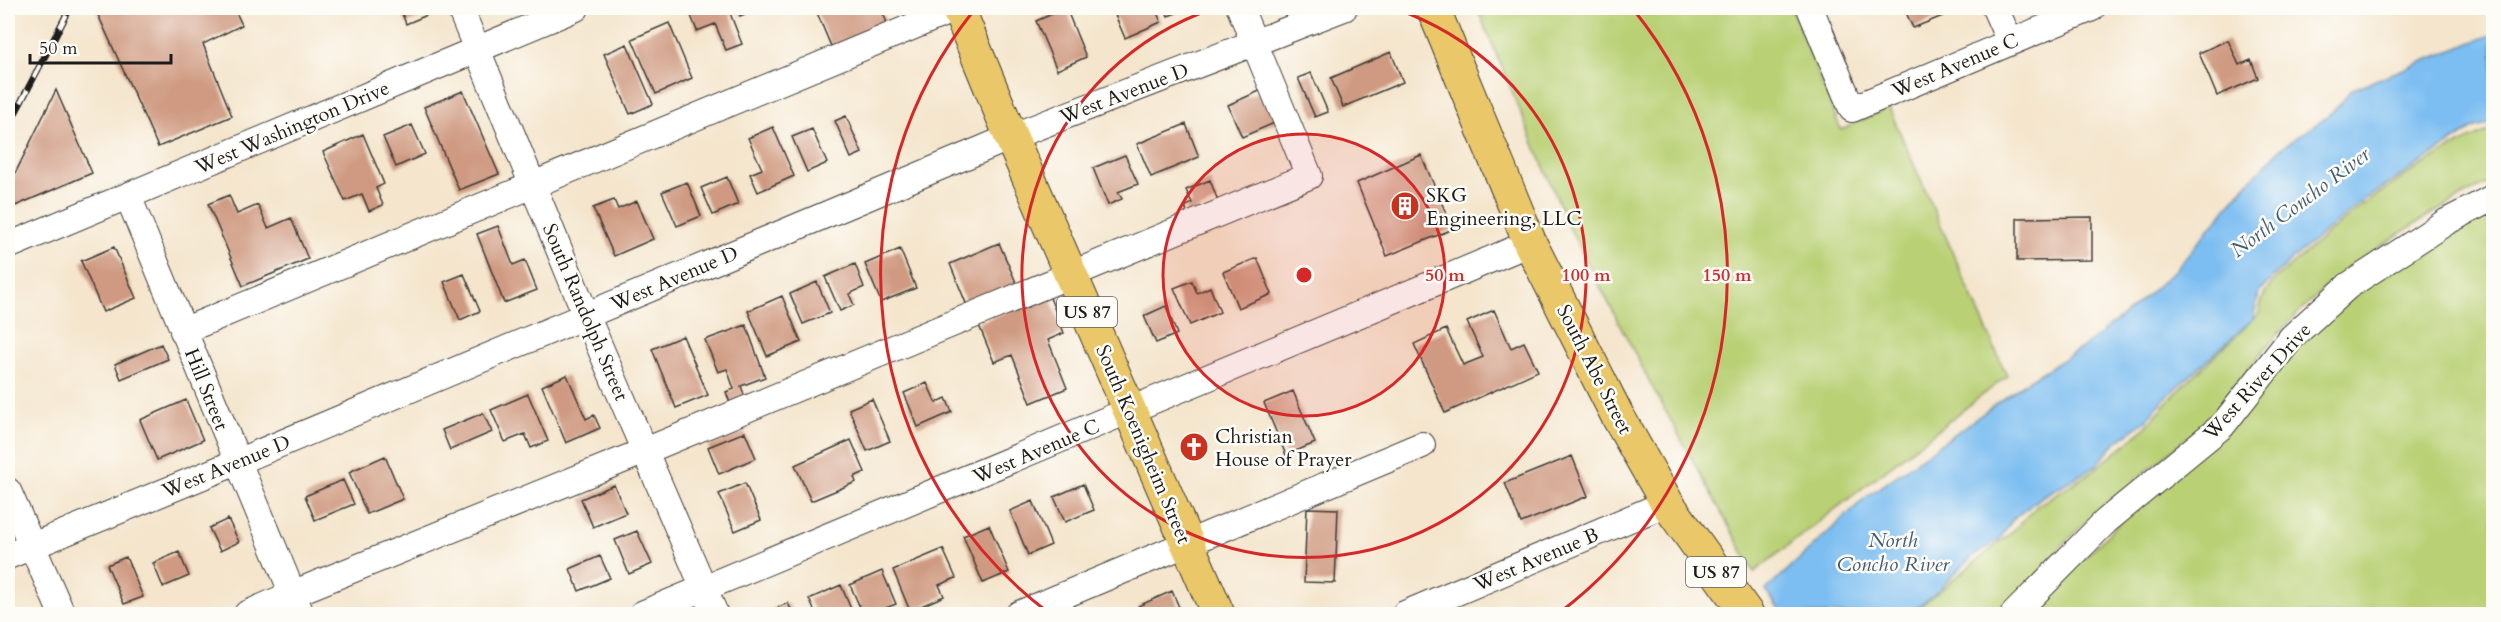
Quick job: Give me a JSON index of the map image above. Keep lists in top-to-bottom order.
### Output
{
  "streets": {
    "main road": ["US 87", "South Abe Street", "South Koenigheim Street"],
    "street": [
      "West Avenue C",
      "West Avenue D",
      "West Washington Drive",
      "South Randolph Street",
      "West River Drive",
      "Hill Street",
      "West Avenue B"
    ]
  },
  "crossings": [
    ["West Avenue C", "South Randolph Street"],
    ["West Avenue C", "South Abe Street"],
    ["West Avenue C", "South Koenigheim Street"],
    ["West Avenue D", "South Randolph Street"],
    ["West Avenue D", "Hill Street"],
    ["West Avenue D", "South Koenigheim Street"],
    ["West Washington Drive", "South Randolph Street"],
    ["West Washington Drive", "Hill Street"],
    ["South Abe Street", "West Avenue B"]
  ],
  "water": ["North Concho River"],
  "places": {
    "building": ["SKG Engineering, LLC"],
    "church": ["Christian House of Prayer"]
  },
  "scale_bar": "50 m",
  "rings": ["50 m", "100 m", "150 m"]
}
